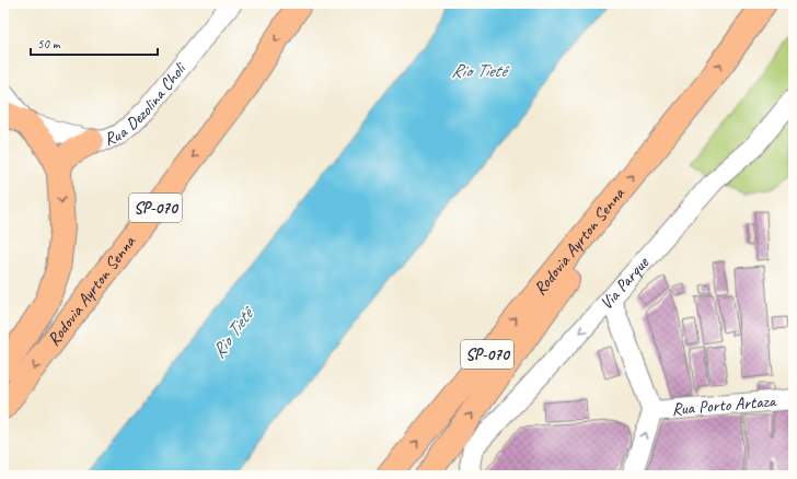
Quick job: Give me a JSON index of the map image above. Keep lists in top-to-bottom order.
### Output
{
  "streets": {
    "main road": ["SP-070", "Rodovia Ayrton Senna"],
    "street": ["Rua Dezolina Choli", "Via Parque", "Rua Porto Artaza"]
  },
  "one_way": ["Via Parque"],
  "water": ["Rio Tietê"],
  "scale_bar": "50 m"
}
